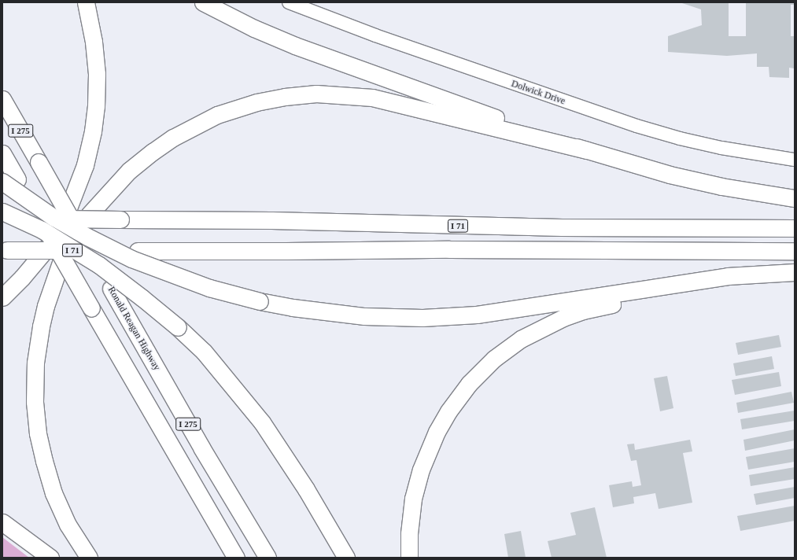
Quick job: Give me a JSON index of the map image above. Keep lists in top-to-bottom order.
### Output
{
  "streets": {
    "highway": ["I 275", "I 71", "Ronald Reagan Highway"],
    "main road": ["Dolwick Drive"]
  }
}
